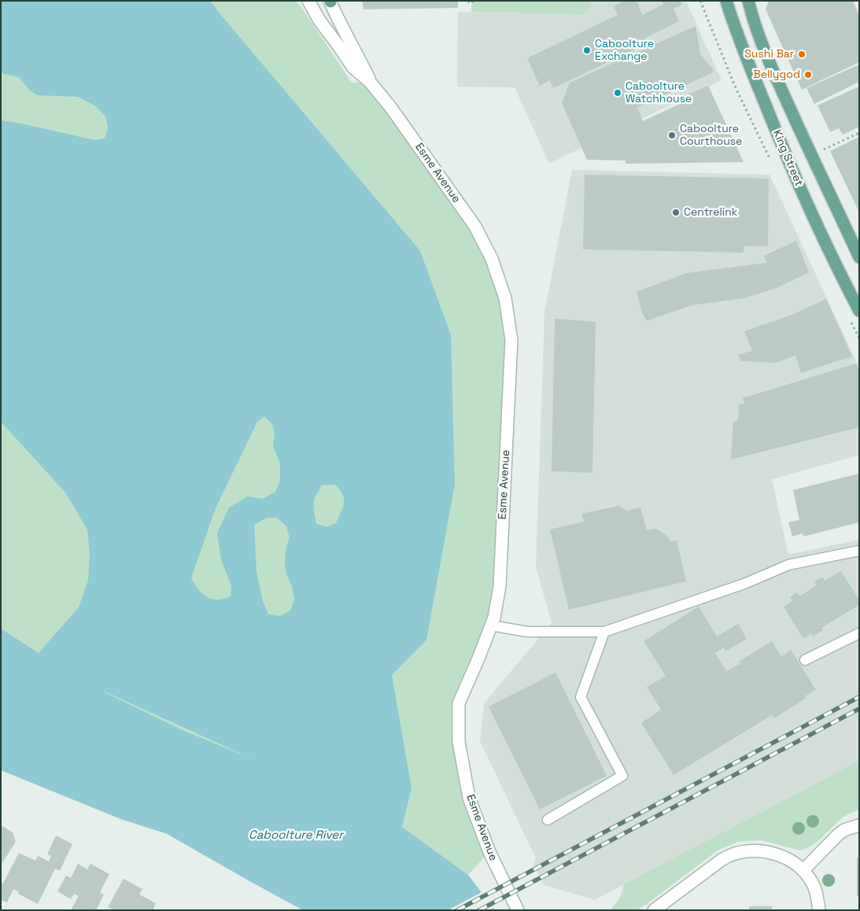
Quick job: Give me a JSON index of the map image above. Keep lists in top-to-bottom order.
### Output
{
  "streets": {
    "main road": ["King Street"],
    "street": ["Esme Avenue"]
  },
  "water": ["Caboolture River"],
  "places": [
    "Caboolture Exchange",
    "Sushi Bar",
    "Bellygod",
    "Caboolture Watchhouse",
    "Caboolture Courthouse",
    "Centrelink"
  ]
}
